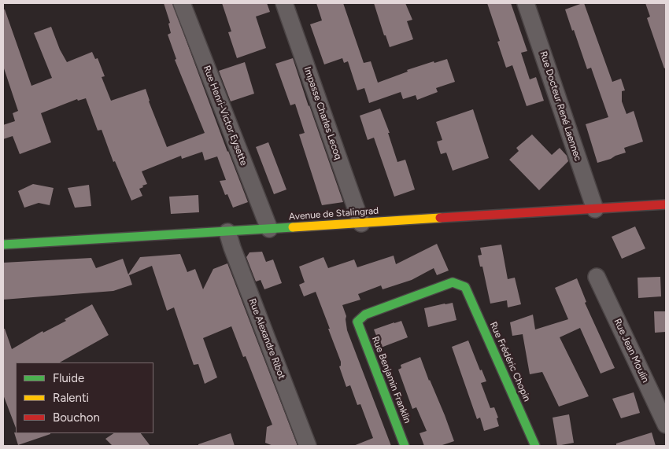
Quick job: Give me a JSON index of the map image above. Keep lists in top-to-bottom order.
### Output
{
  "streets": {
    "main road": ["Avenue de Stalingrad", "Rue Frédéric Chopin", "Rue Benjamin Franklin"],
    "street": [
      "Rue Docteur René Laennec",
      "Impasse Charles Lecoq",
      "Rue Henri-Victor Eysette",
      "Rue Alexandre Ribot",
      "Rue Jean Moulin"
    ]
  },
  "crossings": [
    ["Rue Docteur René Laennec", "Avenue de Stalingrad"],
    ["Impasse Charles Lecoq", "Avenue de Stalingrad"],
    ["Rue Henri-Victor Eysette", "Avenue de Stalingrad"],
    ["Avenue de Stalingrad", "Rue Alexandre Ribot"],
    ["Rue Frédéric Chopin", "Rue Benjamin Franklin"]
  ],
  "legend": ["Fluide", "Ralenti", "Bouchon"]
}
